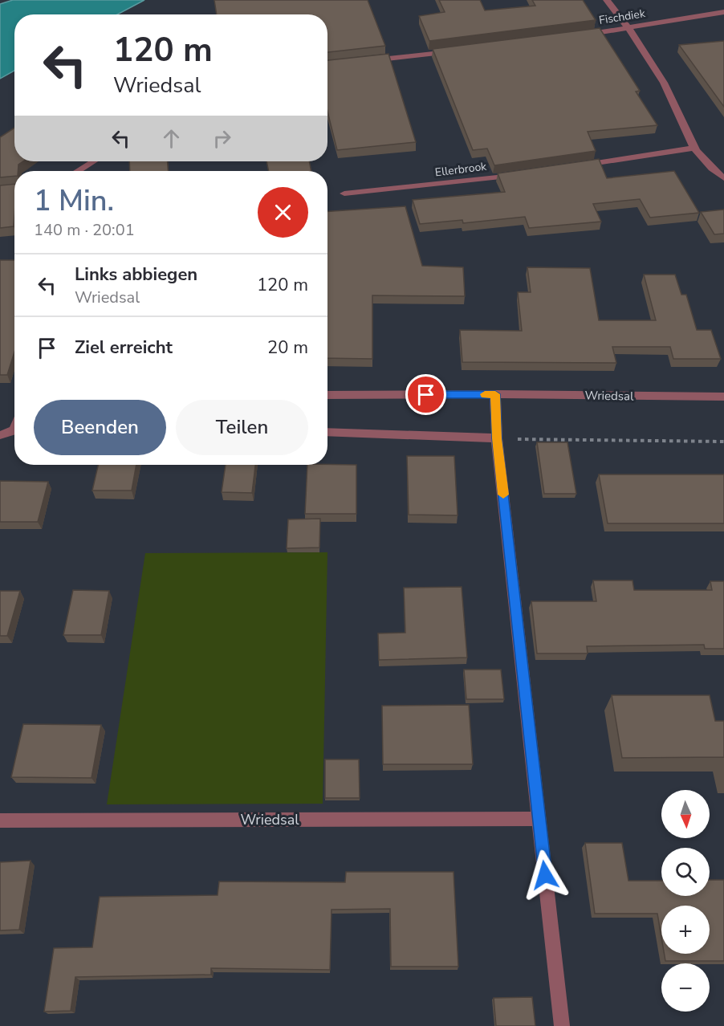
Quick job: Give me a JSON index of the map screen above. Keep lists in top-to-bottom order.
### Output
{
  "streets": {
    "street": ["Fischdiek", "Ellerbrook", "Wriedsal"]
  },
  "north": "bottom",
  "page": {
    "turn": ["120 m", "Wriedsal"],
    "heading": ["1 Min.", "140 m · 20:01"],
    "list": [
      {
        "name": "Links abbiegen",
        "note": "Wriedsal",
        "value": "120 m"
      },
      {
        "name": "Ziel erreicht",
        "value": "20 m"
      }
    ],
    "buttons": ["Beenden", "Teilen"],
    "map_buttons": ["+", "−"]
  }
}
